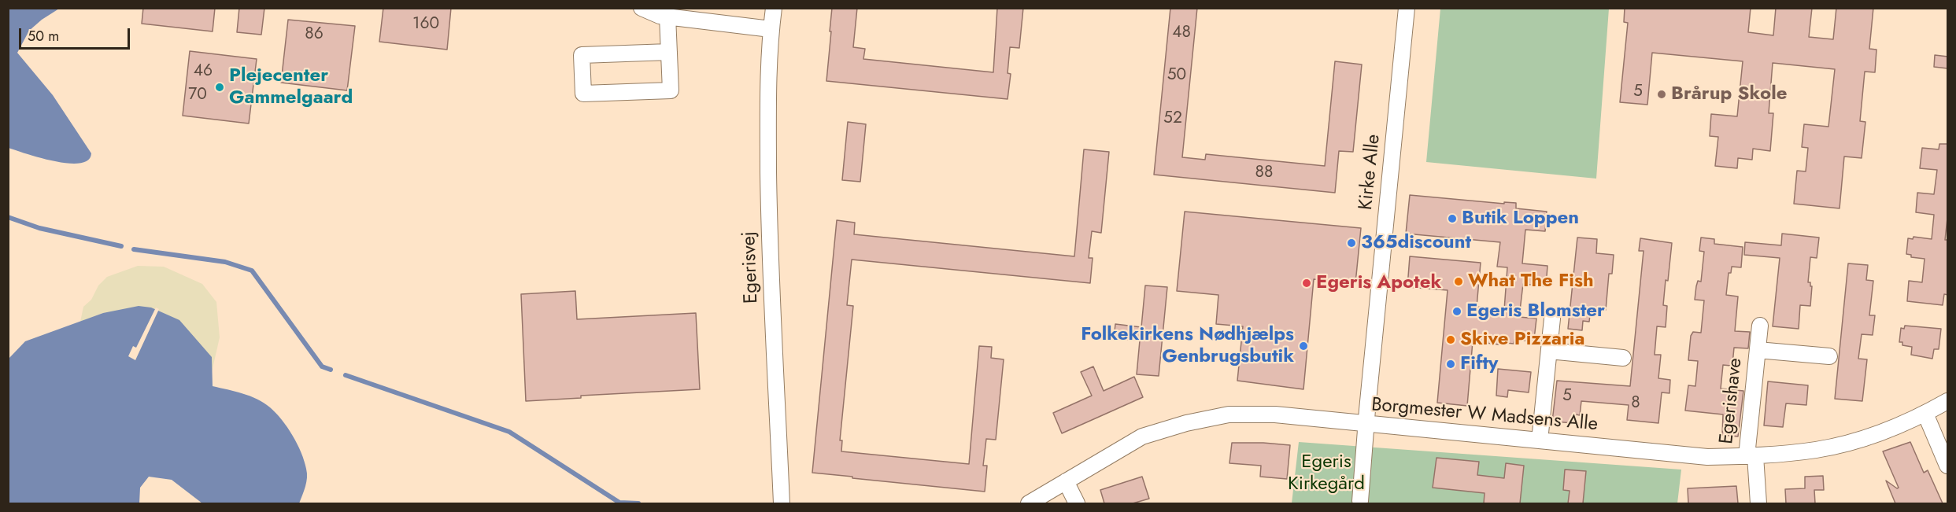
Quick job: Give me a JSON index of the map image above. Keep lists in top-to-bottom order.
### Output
{
  "streets": {
    "street": [
      "Kirke Alle",
      "Egerisvej",
      "Egerishave",
      "Borgmester W Madsens Alle"
    ]
  },
  "crossings": [
    ["Kirke Alle", "Borgmester W Madsens Alle"],
    ["Egerishave", "Borgmester W Madsens Alle"]
  ],
  "parks": ["Egeris Kirkegård"],
  "places": [
    "Plejecenter Gammelgaard",
    "Brårup Skole",
    "Butik Loppen",
    "365discount",
    "What The Fish",
    "Egeris Apotek",
    "Egeris Blomster",
    "Skive Pizzaria",
    "Folkekirkens Nødhjælps Genbrugsbutik",
    "Fifty"
  ],
  "house_numbers": [
    "160",
    "48",
    "86",
    "46",
    "50",
    "5",
    "70",
    "52",
    "88",
    "5",
    "8"
  ],
  "scale_bar": "50 m"
}
